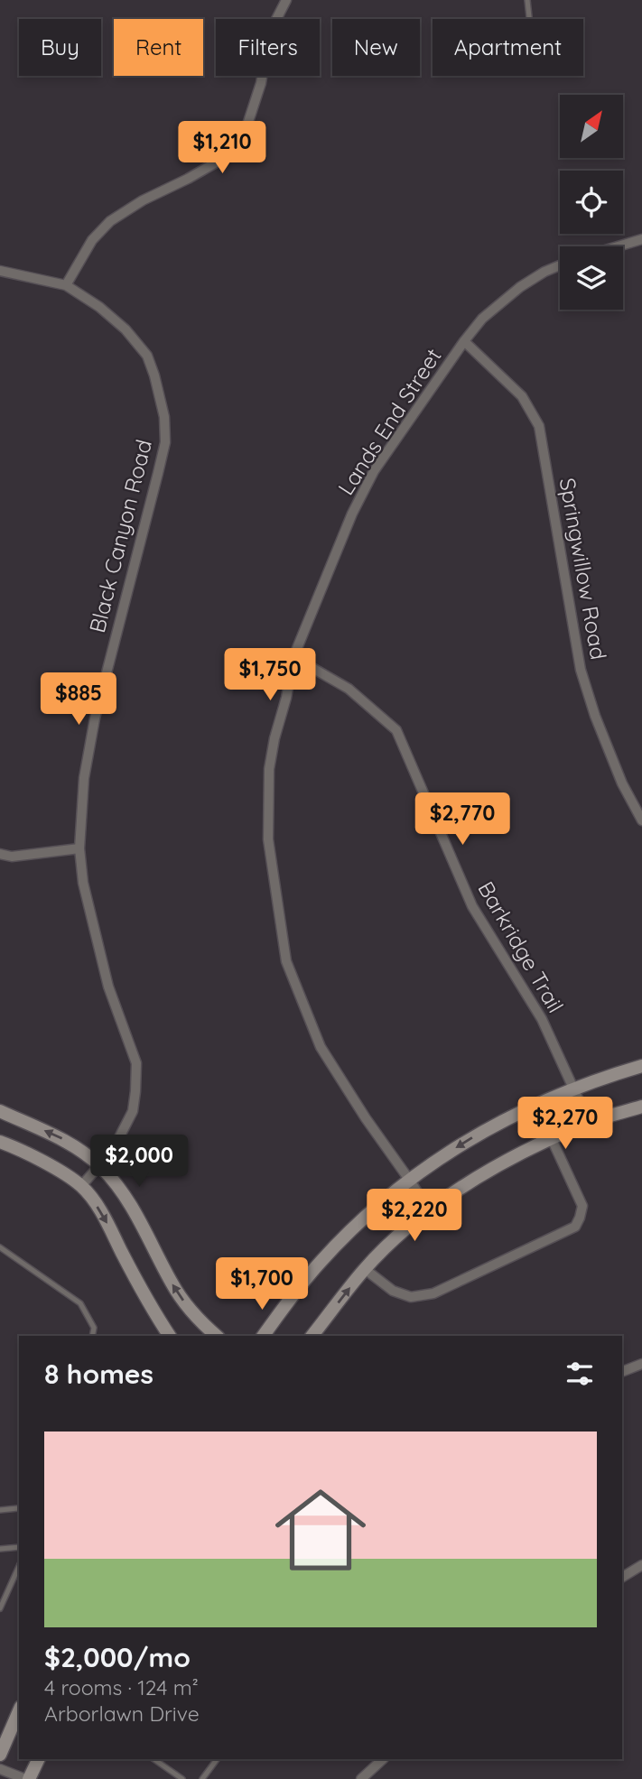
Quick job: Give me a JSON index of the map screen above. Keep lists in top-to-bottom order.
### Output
{
  "streets": {
    "street": [
      "Lands End Street",
      "Black Canyon Road",
      "Springwillow Road",
      "Barkridge Trail"
    ]
  },
  "crossings": [
    ["Lands End Street", "Springwillow Road"],
    ["Lands End Street", "Barkridge Trail"]
  ],
  "north": "top right",
  "page": {
    "chip": [
      "Buy",
      "Rent",
      "Filters",
      "New",
      "Apartment"
    ],
    "price": [
      "$1,210",
      "$1,750",
      "$885",
      "$2,770",
      "$2,270",
      "$2,000",
      "$2,220",
      "$1,700"
    ],
    "heading": "8 homes",
    "list": [
      {
        "name": "$2,000/mo",
        "note": "4 rooms · 124 m² · Arborlawn Drive"
      }
    ]
  }
}
